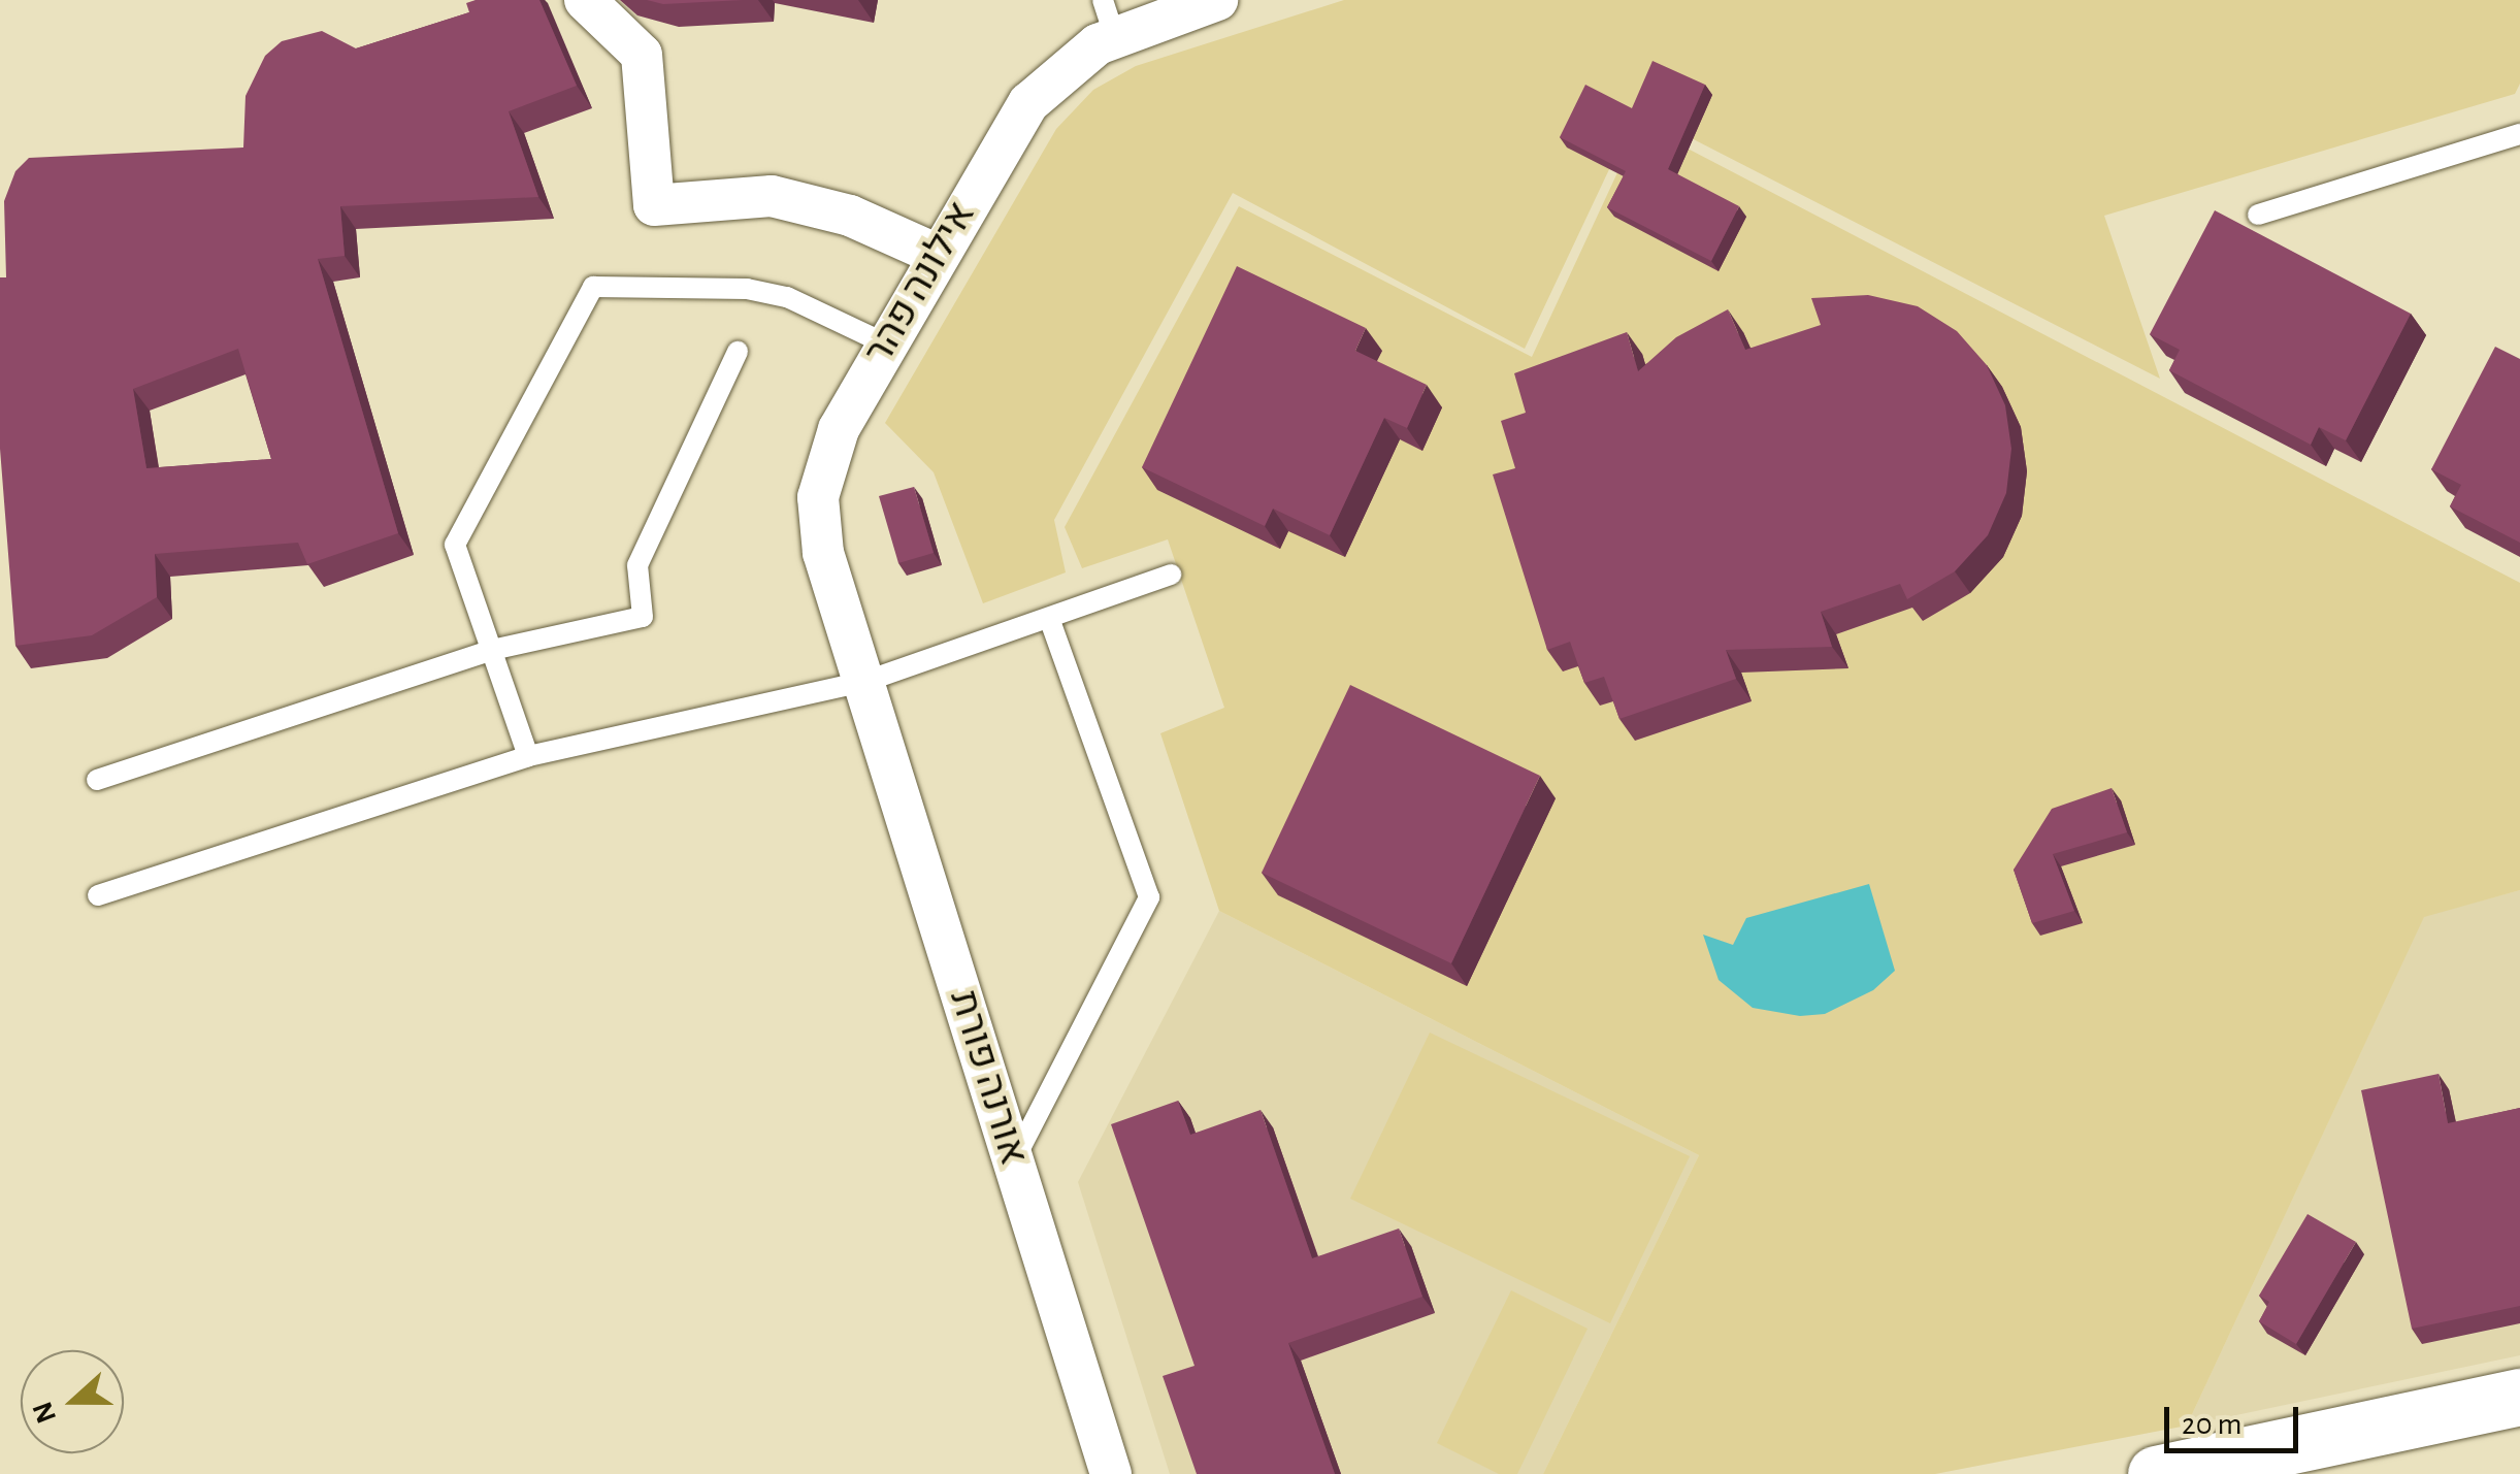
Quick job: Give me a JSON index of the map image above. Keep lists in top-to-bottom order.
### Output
{
  "streets": {
    "street": ["אילונה פהר", "אורנה פורת"]
  },
  "crossings": [
    ["אילונה פהר", "אורנה פורת"]
  ],
  "scale_bar": "20 m",
  "north": "left"
}
